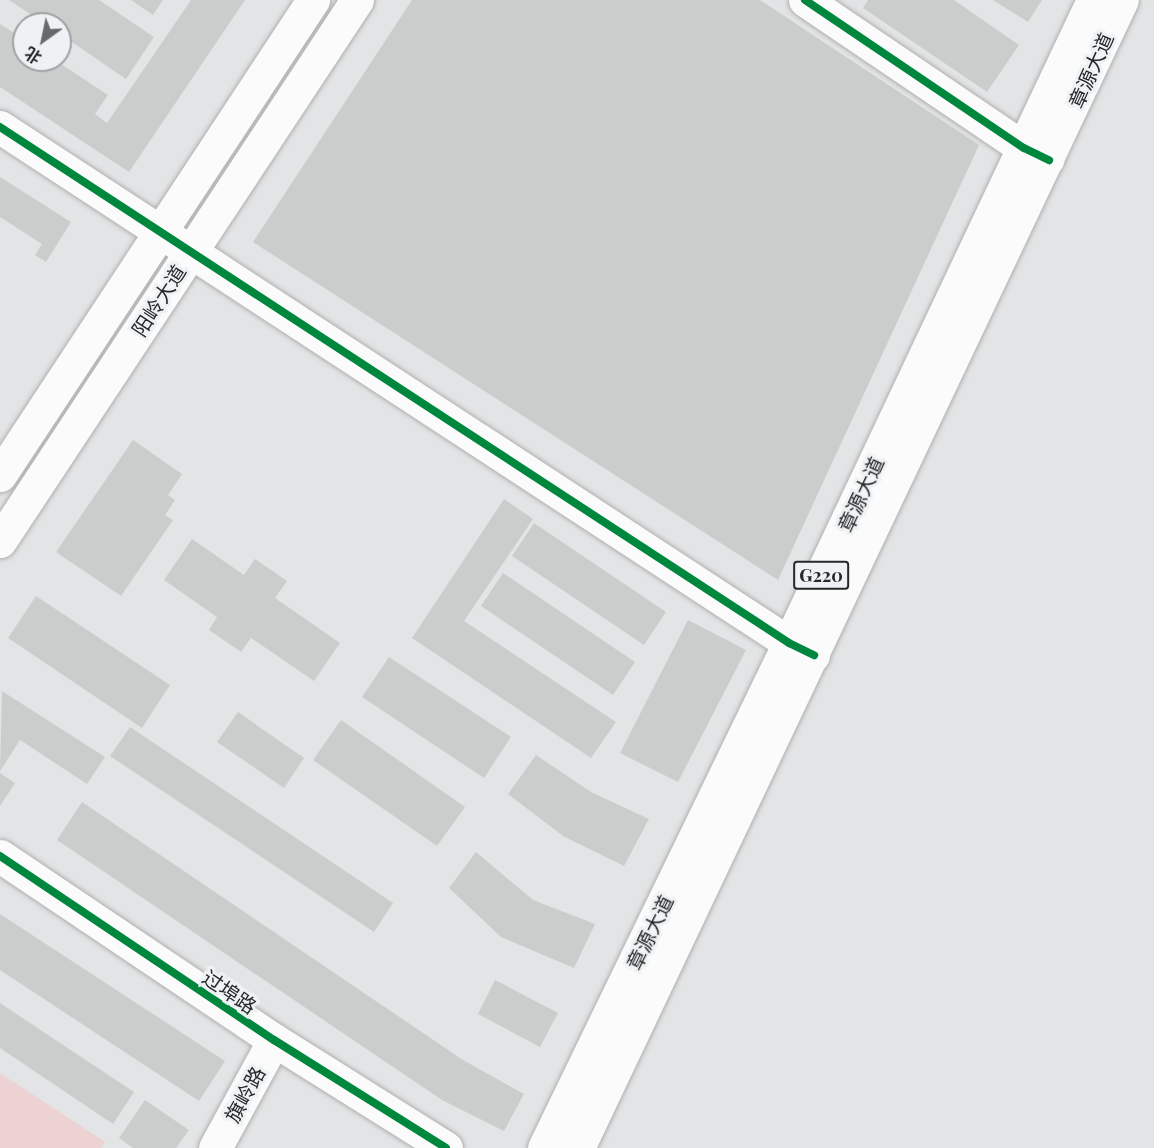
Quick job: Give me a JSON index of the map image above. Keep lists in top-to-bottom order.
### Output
{
  "streets": {
    "main road": [
      "章源大道",
      "阳岭大道",
      "G220",
      "过埠路",
      "旗岭路"
    ]
  },
  "crossings": [
    ["过埠路", "旗岭路"]
  ],
  "north": "bottom left"
}
